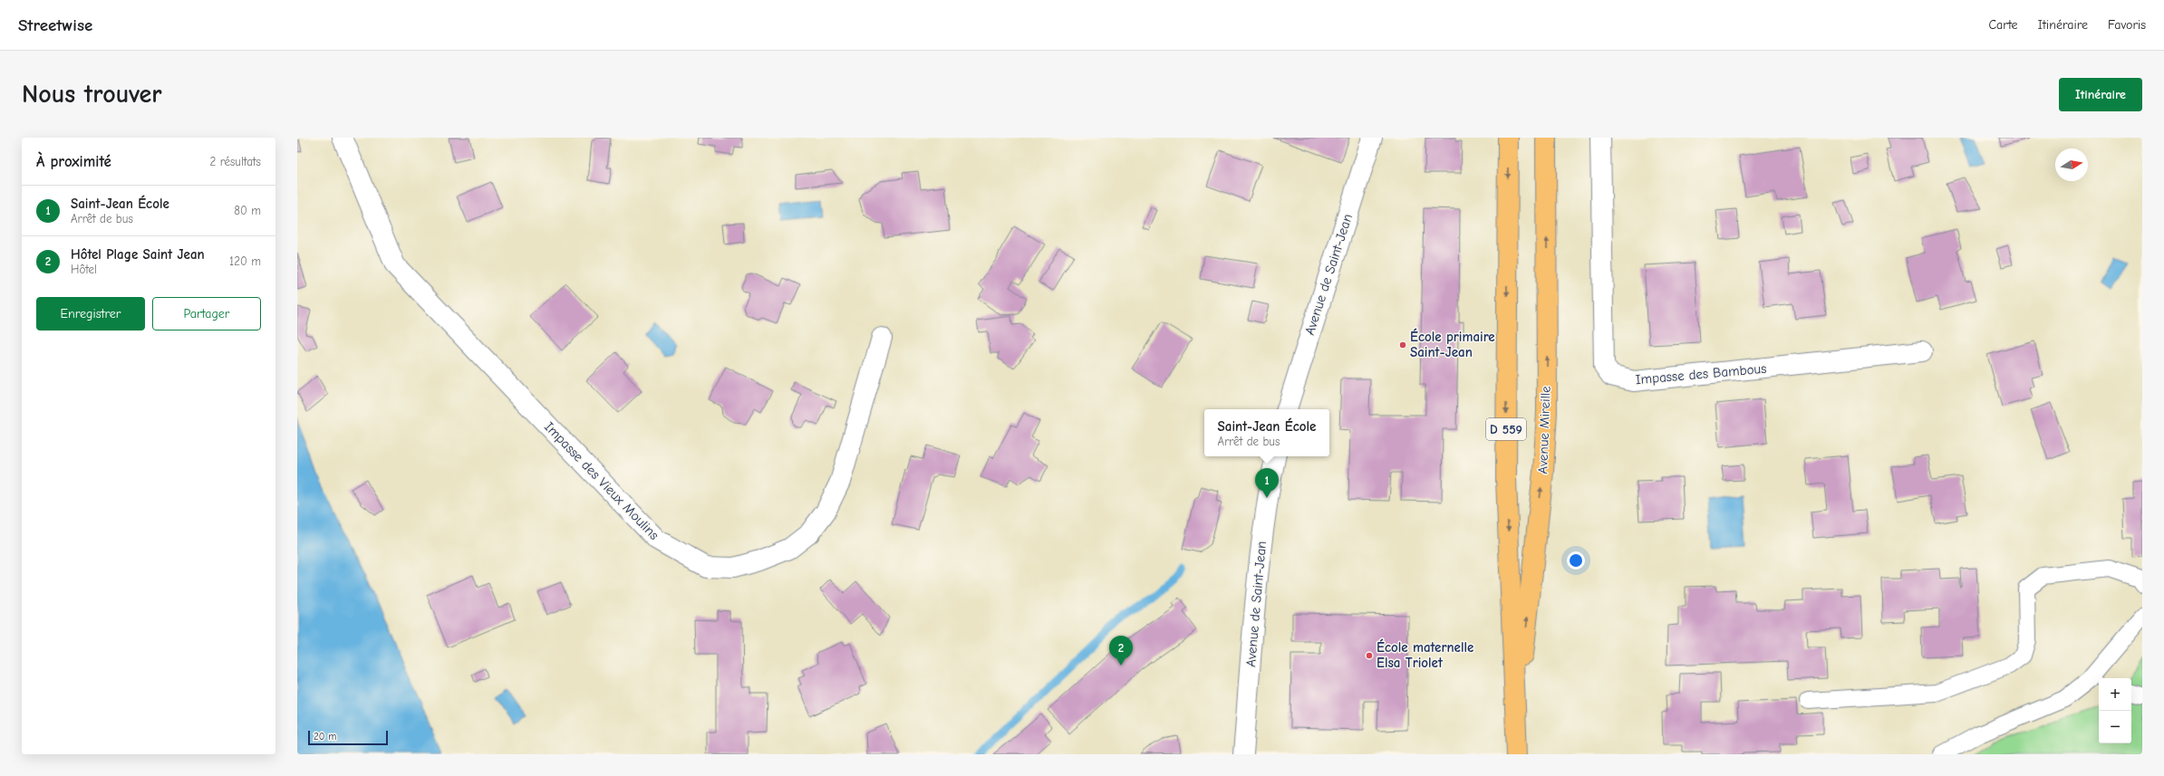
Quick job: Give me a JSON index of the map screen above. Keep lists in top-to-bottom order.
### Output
{
  "streets": {
    "main road": ["D 559", "Avenue Mireille"],
    "street": ["Avenue de Saint-Jean", "Impasse des Bambous", "Impasse des Vieux Moulins"]
  },
  "places": ["École primaire Saint-Jean", "École maternelle Elsa Triolet"],
  "scale_bar": "20 m",
  "north": "right",
  "page": {
    "header": "Streetwise",
    "nav": ["Carte", "Itinéraire", "Favoris"],
    "buttons": [
      "Itinéraire",
      ["Enregistrer", "Partager"]
    ],
    "title": "Nous trouver",
    "heading": ["À proximité", "2 résultats"],
    "list": [
      {
        "mark": "1",
        "name": "Saint-Jean École",
        "note": "Arrêt de bus",
        "value": "80 m"
      },
      {
        "mark": "2",
        "name": "Hôtel Plage Saint Jean",
        "note": "Hôtel",
        "value": "120 m"
      }
    ],
    "popup": ["Saint-Jean École", "Arrêt de bus"],
    "pins": ["1", "2"],
    "map_buttons": ["+", "−"],
    "scale": "20 m"
  }
}
